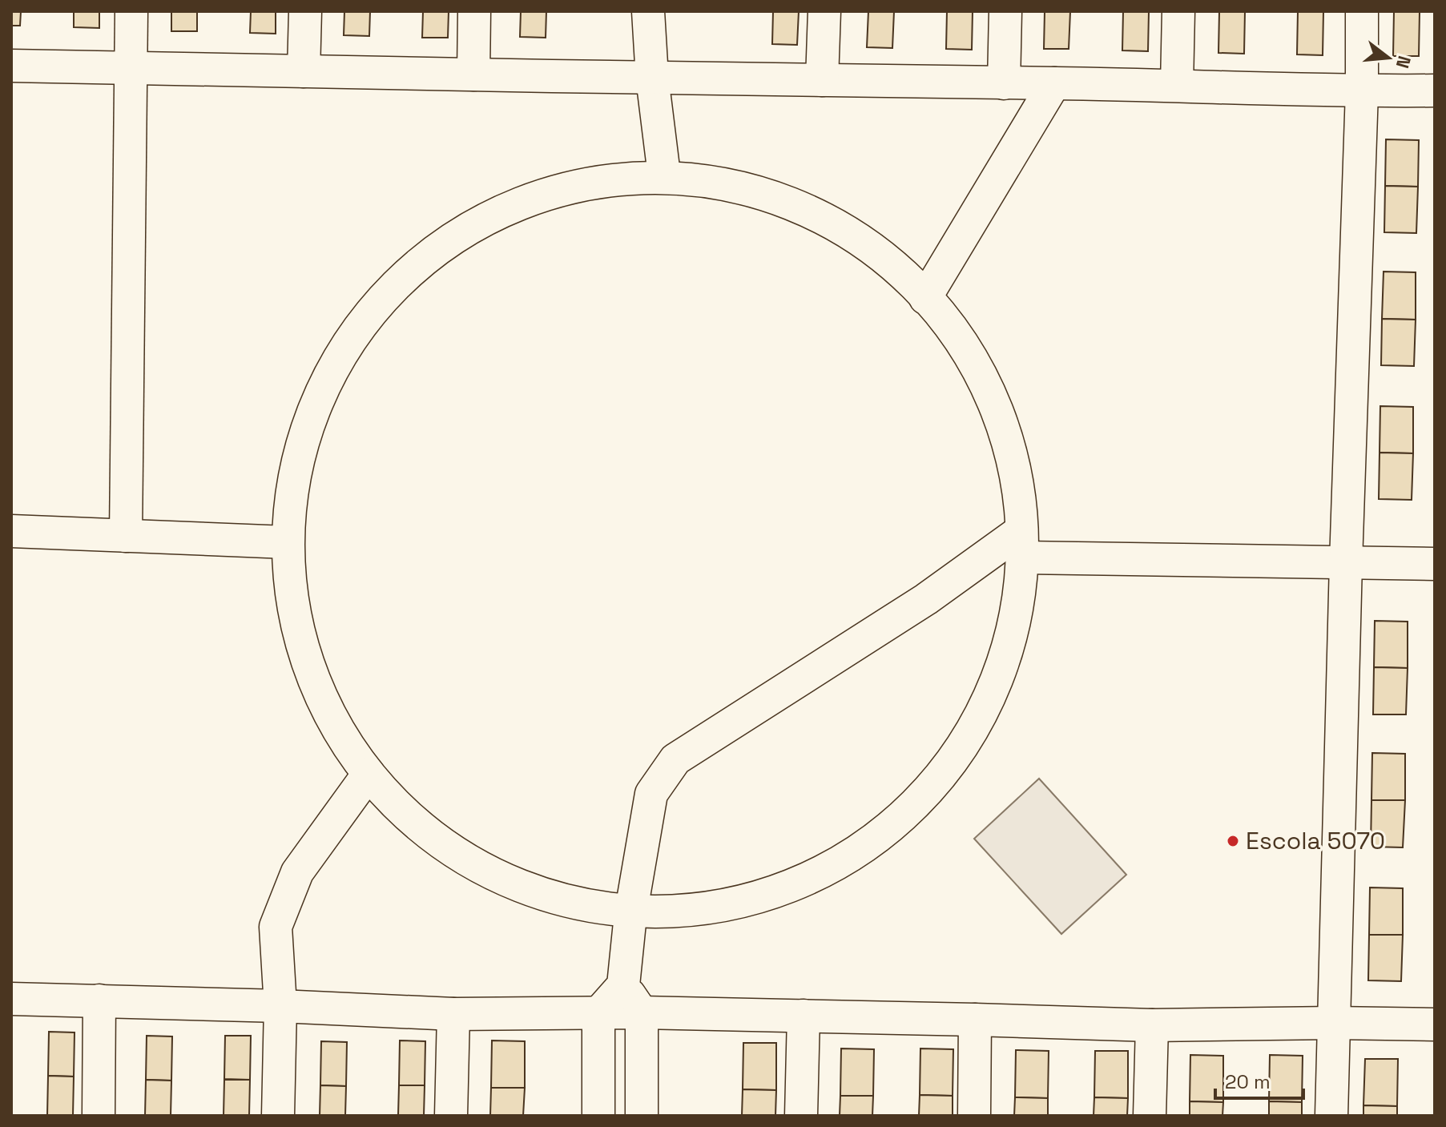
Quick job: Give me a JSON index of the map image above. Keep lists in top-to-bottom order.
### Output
{
  "places": ["Escola 5070"],
  "scale_bar": "20 m",
  "north": "right"
}
